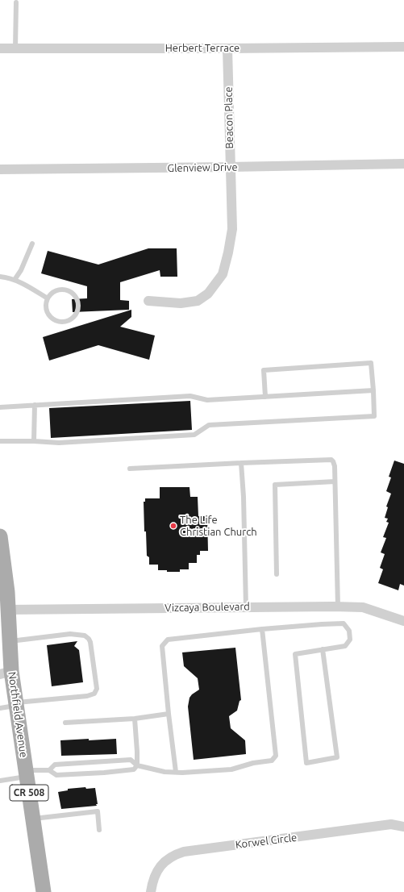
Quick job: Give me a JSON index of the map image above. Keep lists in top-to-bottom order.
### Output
{
  "streets": {
    "main road": ["Northfield Avenue", "CR 508"],
    "street": [
      "Herbert Terrace",
      "Beacon Place",
      "Glenview Drive",
      "Vizcaya Boulevard",
      "Korwel Circle"
    ]
  },
  "crossings": [
    ["Herbert Terrace", "Beacon Place"],
    ["Beacon Place", "Glenview Drive"],
    ["Vizcaya Boulevard", "Northfield Avenue"]
  ],
  "places": ["The Life Christian Church"]
}
